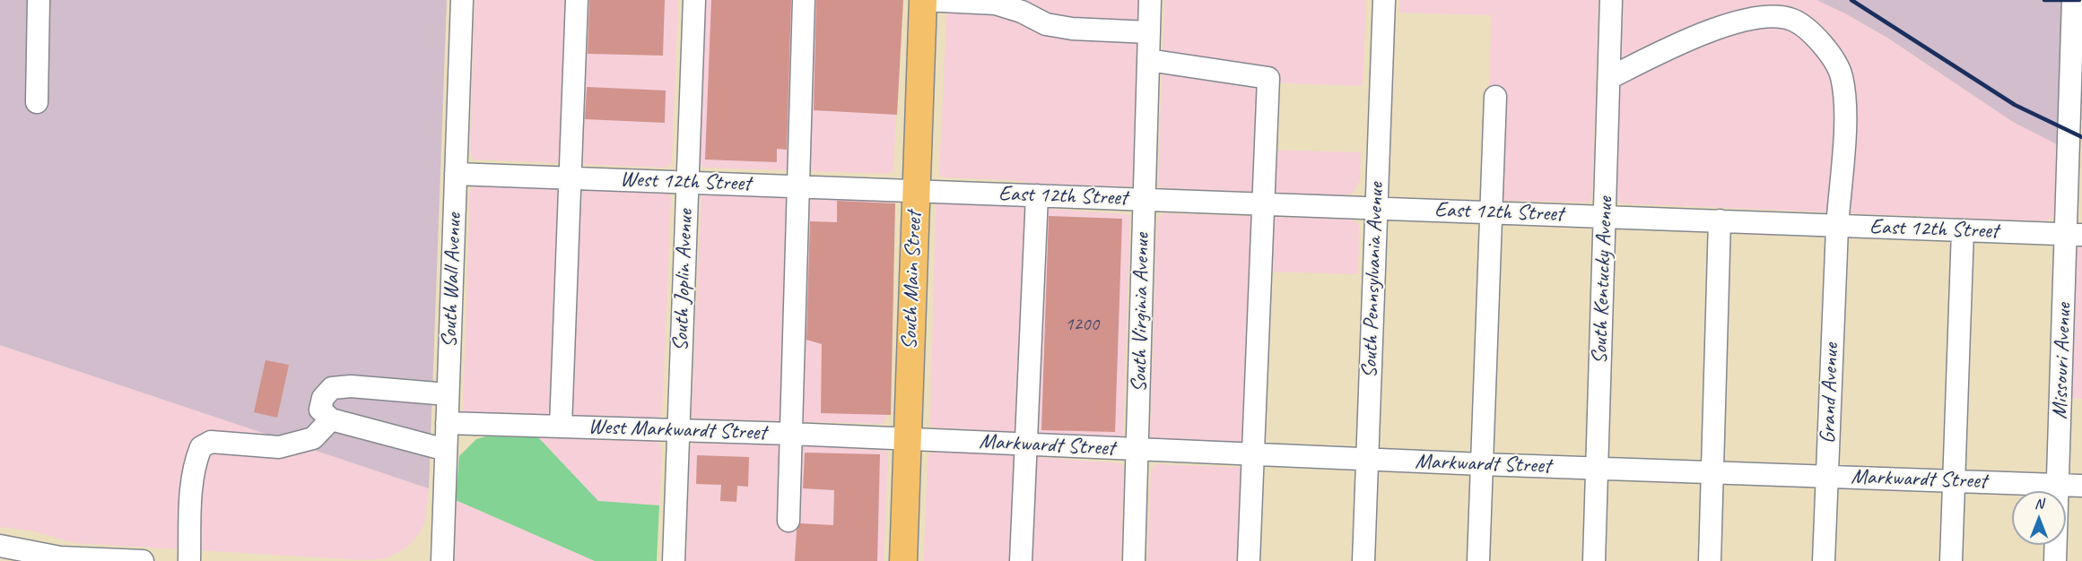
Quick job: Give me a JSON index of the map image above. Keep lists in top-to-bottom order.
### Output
{
  "streets": {
    "main road": ["South Main Street"],
    "street": [
      "West 12th Street",
      "East 12th Street",
      "South Wall Avenue",
      "South Joplin Avenue",
      "South Pennsylvania Avenue",
      "South Kentucky Avenue",
      "South Virginia Avenue",
      "Missouri Avenue",
      "Grand Avenue",
      "West Markwardt Street",
      "Markwardt Street"
    ]
  },
  "crossings": [
    ["West 12th Street", "East 12th Street"],
    ["West 12th Street", "South Wall Avenue"],
    ["West 12th Street", "South Joplin Avenue"],
    ["West 12th Street", "South Main Street"],
    ["East 12th Street", "South Main Street"],
    ["East 12th Street", "South Pennsylvania Avenue"],
    ["East 12th Street", "South Kentucky Avenue"],
    ["East 12th Street", "South Virginia Avenue"],
    ["East 12th Street", "Missouri Avenue"],
    ["East 12th Street", "Grand Avenue"],
    ["South Wall Avenue", "West Markwardt Street"],
    ["South Joplin Avenue", "West Markwardt Street"],
    ["South Main Street", "West Markwardt Street"],
    ["South Main Street", "Markwardt Street"],
    ["South Pennsylvania Avenue", "Markwardt Street"],
    ["South Kentucky Avenue", "Grand Avenue"],
    ["South Kentucky Avenue", "Markwardt Street"],
    ["South Virginia Avenue", "Markwardt Street"],
    ["Missouri Avenue", "Markwardt Street"],
    ["Grand Avenue", "Markwardt Street"],
    ["West Markwardt Street", "Markwardt Street"]
  ],
  "house_numbers": ["1200"],
  "north": "top"
}
